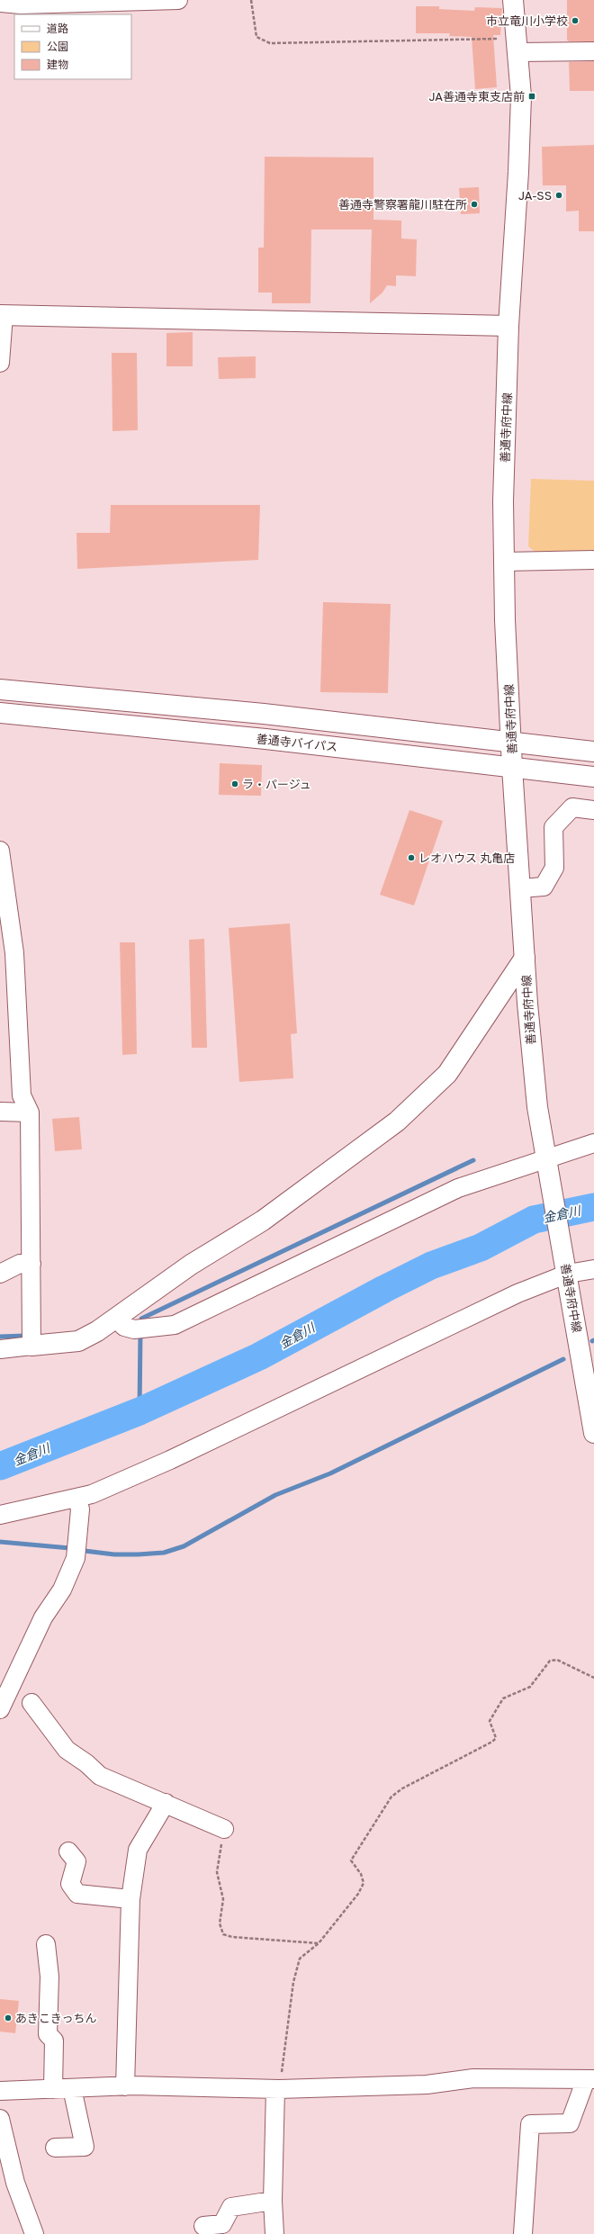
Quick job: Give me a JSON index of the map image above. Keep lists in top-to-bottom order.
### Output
{
  "streets": {
    "main road": ["善通寺府中線", "善通寺バイパス"]
  },
  "crossings": [
    ["善通寺府中線", "善通寺バイパス"]
  ],
  "water": ["金倉川"],
  "places": {
    "other": [
      "市立竜川小学校",
      "JA-SS",
      "善通寺警察署龍川駐在所",
      "ラ・パージュ",
      "レオハウス 丸亀店",
      "あきこきっちん"
    ],
    "transit": ["JA善通寺東支店前"]
  },
  "legend": ["道路", "公園", "建物"]
}
